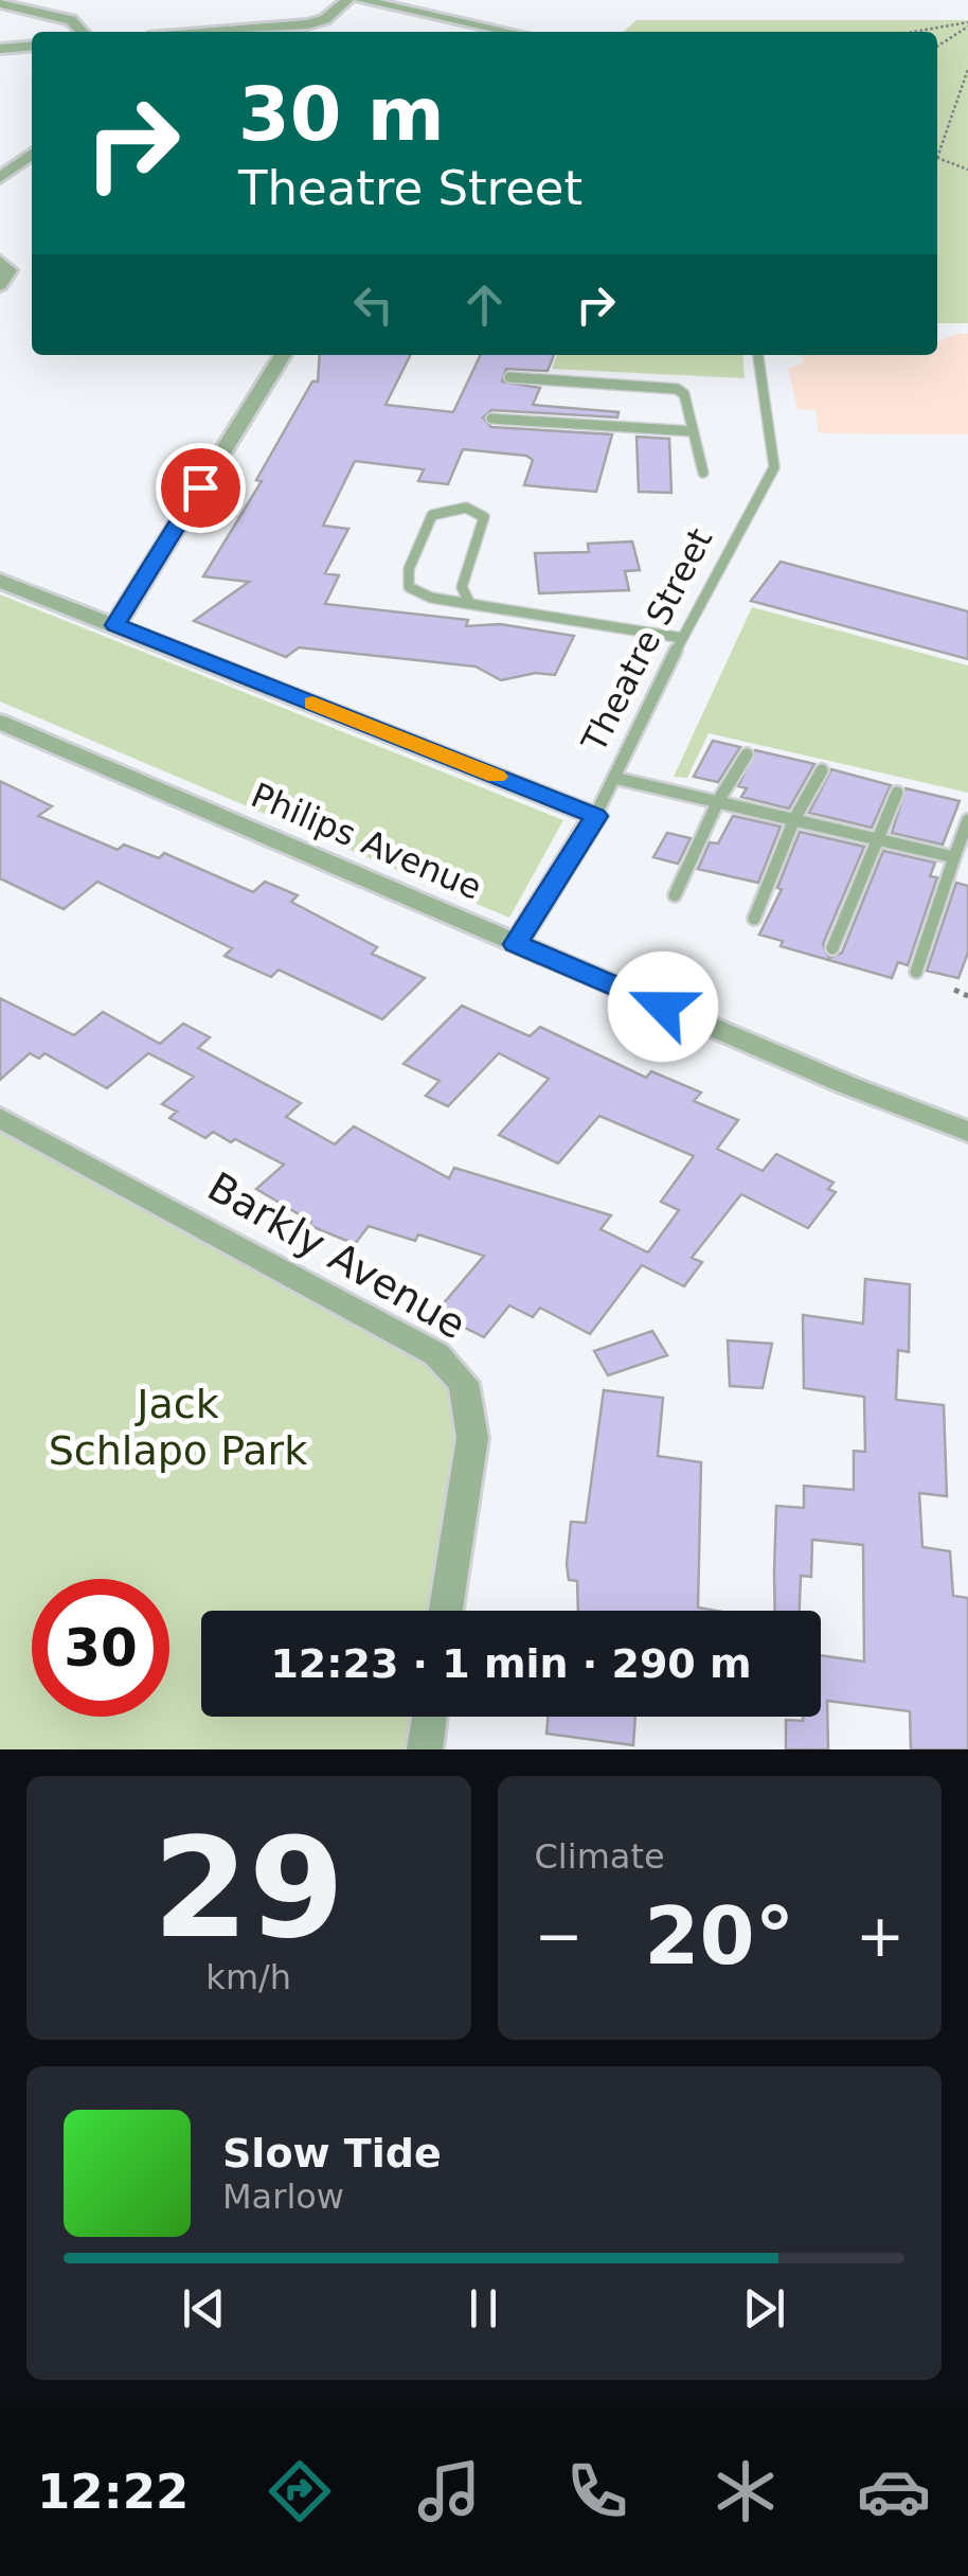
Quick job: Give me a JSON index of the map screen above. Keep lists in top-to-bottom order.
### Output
{
  "streets": {
    "street": ["Theatre Street", "Philips Avenue", "Barkly Avenue"]
  },
  "crossings": [
    ["Theatre Street", "Philips Avenue"]
  ],
  "parks": ["Jack Schlapo Park"],
  "page": {
    "turn": ["30 m", "Theatre Street"],
    "limit": "30",
    "trip": "12:23 · 1 min · 290 m",
    "tile": [
      ["29", "km/h"],
      "Climate"
    ],
    "heat": ["−", "20°", "+"],
    "song": ["Slow Tide", "Marlow"],
    "tabs": "12:22"
  }
}
